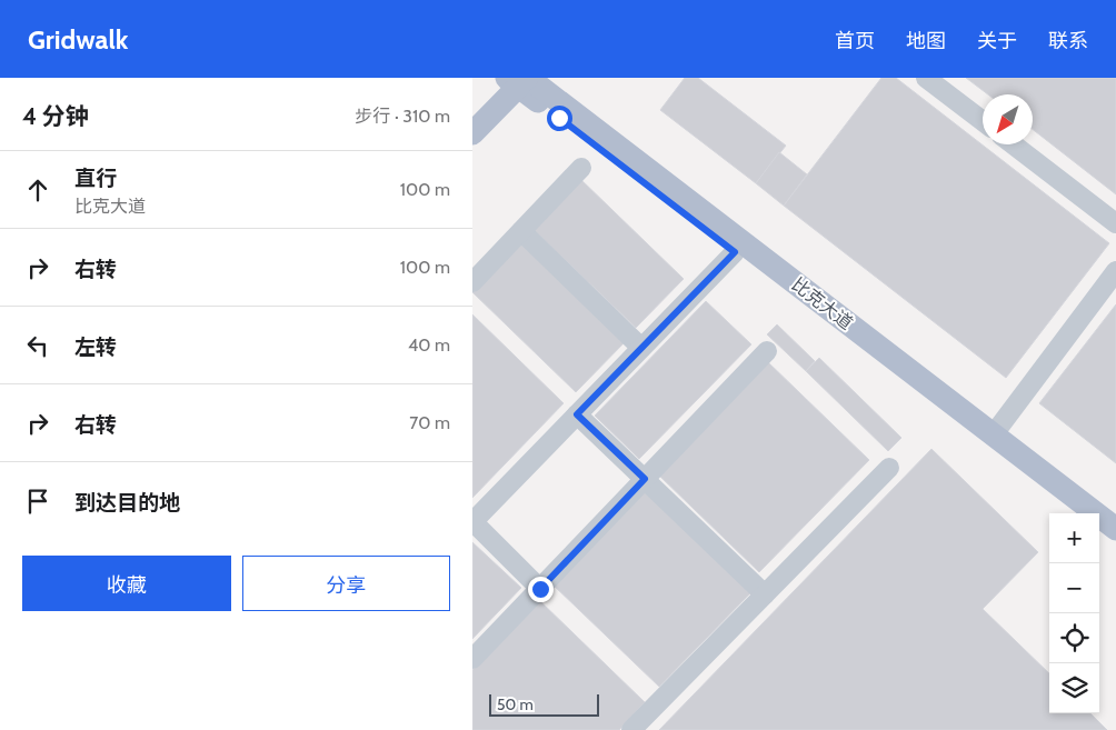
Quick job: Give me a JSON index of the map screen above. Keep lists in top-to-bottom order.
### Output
{
  "streets": {
    "main road": ["比克大道"]
  },
  "scale_bar": "50 m",
  "north": "bottom left",
  "page": {
    "header": "Gridwalk",
    "nav": [
      "首页",
      "地图",
      "关于",
      "联系"
    ],
    "heading": ["4 分钟", "步行 · 310 m"],
    "list": [
      ["直行", "比克大道", "100 m"],
      ["右转", "100 m"],
      ["左转", "40 m"],
      ["右转", "70 m"],
      "到达目的地"
    ],
    "map_buttons": ["+", "−"],
    "buttons": ["收藏", "分享"],
    "scale": "50 m"
  }
}
